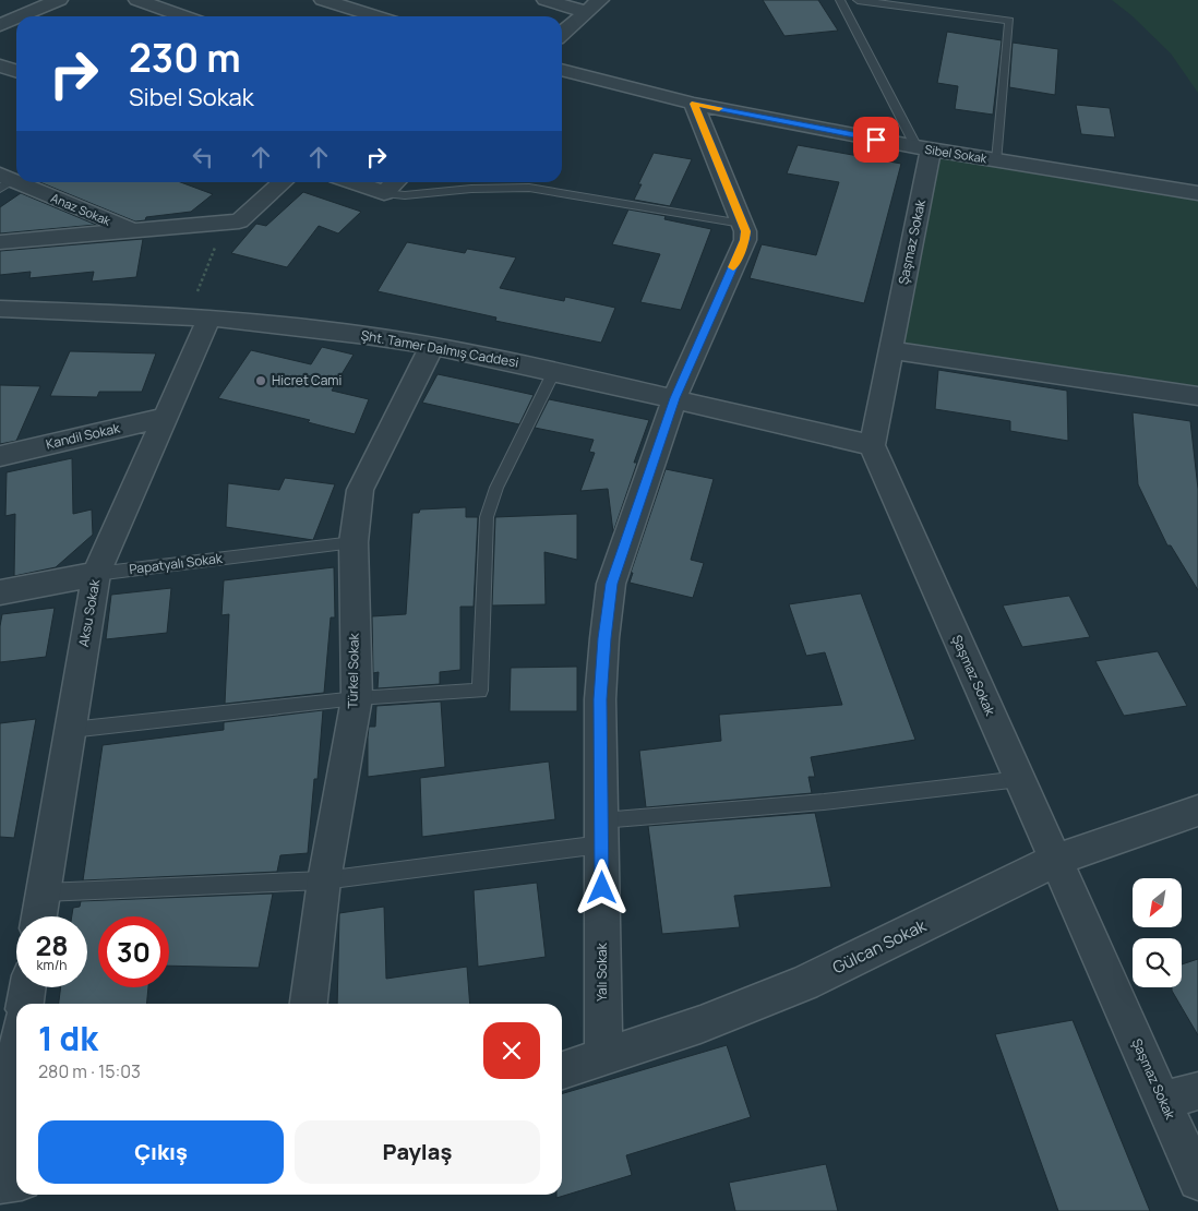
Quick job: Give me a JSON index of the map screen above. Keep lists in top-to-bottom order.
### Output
{
  "streets": {
    "street": [
      "Sibel Sokak",
      "Anaz Sokak",
      "Şaşmaz Sokak",
      "Şht. Tamer Dalmış Caddesi",
      "Kandil Sokak",
      "Papatyalı Sokak",
      "Aksu Sokak",
      "Türkel Sokak",
      "Gülcan Sokak",
      "Yalı Sokak"
    ]
  },
  "crossings": [
    ["Sibel Sokak", "Şaşmaz Sokak"],
    ["Sibel Sokak", "Yalı Sokak"],
    ["Şaşmaz Sokak", "Şht. Tamer Dalmış Caddesi"],
    ["Şaşmaz Sokak", "Gülcan Sokak"],
    ["Şht. Tamer Dalmış Caddesi", "Aksu Sokak"],
    ["Şht. Tamer Dalmış Caddesi", "Türkel Sokak"],
    ["Şht. Tamer Dalmış Caddesi", "Yalı Sokak"],
    ["Kandil Sokak", "Aksu Sokak"],
    ["Papatyalı Sokak", "Aksu Sokak"],
    ["Papatyalı Sokak", "Türkel Sokak"],
    ["Gülcan Sokak", "Yalı Sokak"]
  ],
  "places": ["Hicret Cami"],
  "north": "bottom left",
  "page": {
    "turn": ["230 m", "Sibel Sokak"],
    "speed": "28 km/h",
    "limit": "30",
    "heading": ["1 dk", "280 m · 15:03"],
    "buttons": ["Çıkış", "Paylaş"]
  }
}
